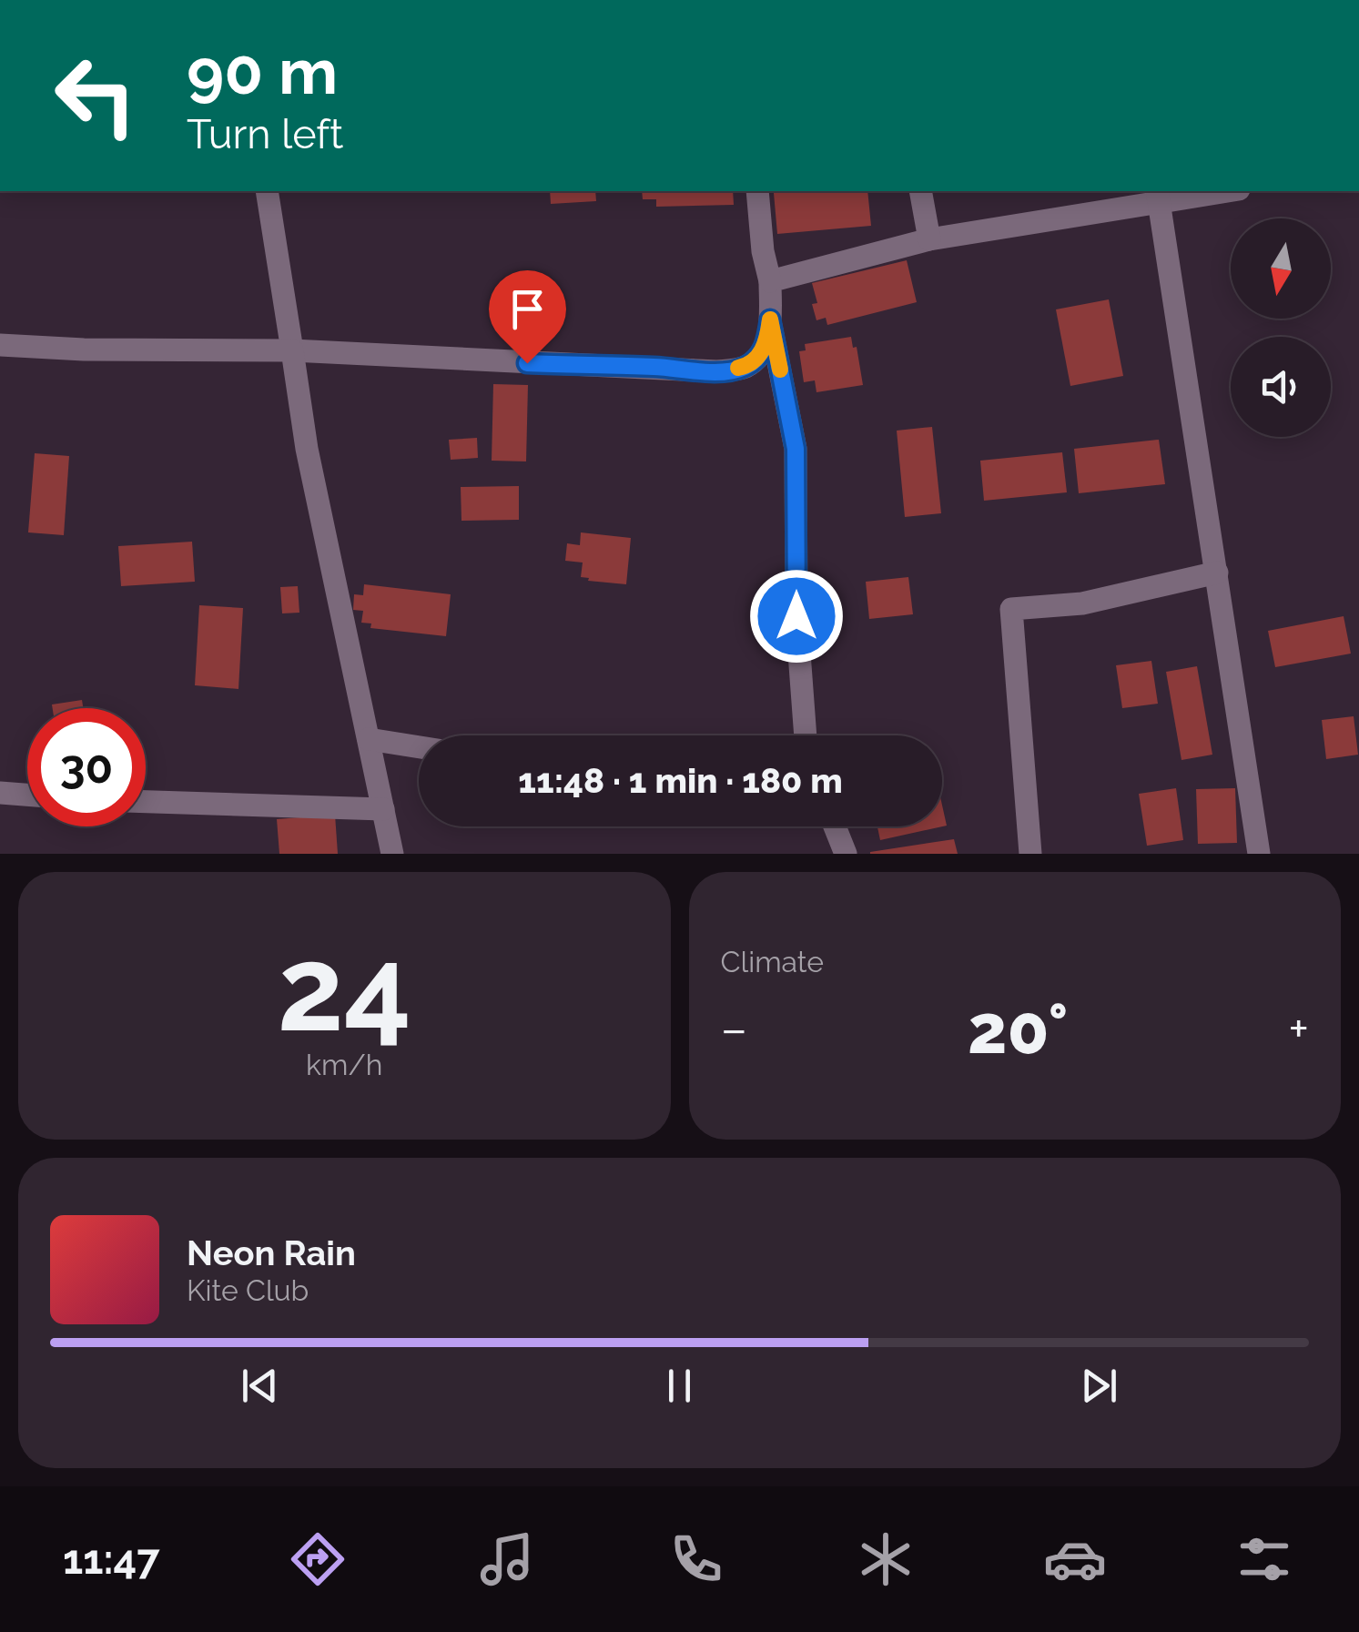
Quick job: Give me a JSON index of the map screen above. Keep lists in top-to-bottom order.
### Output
{
  "north": "bottom",
  "page": {
    "turn": ["90 m", "Turn left"],
    "limit": "30",
    "trip": "11:48 · 1 min · 180 m",
    "tile": [
      ["24", "km/h"],
      "Climate"
    ],
    "heat": ["−", "20°", "+"],
    "song": ["Neon Rain", "Kite Club"],
    "tabs": "11:47"
  }
}
